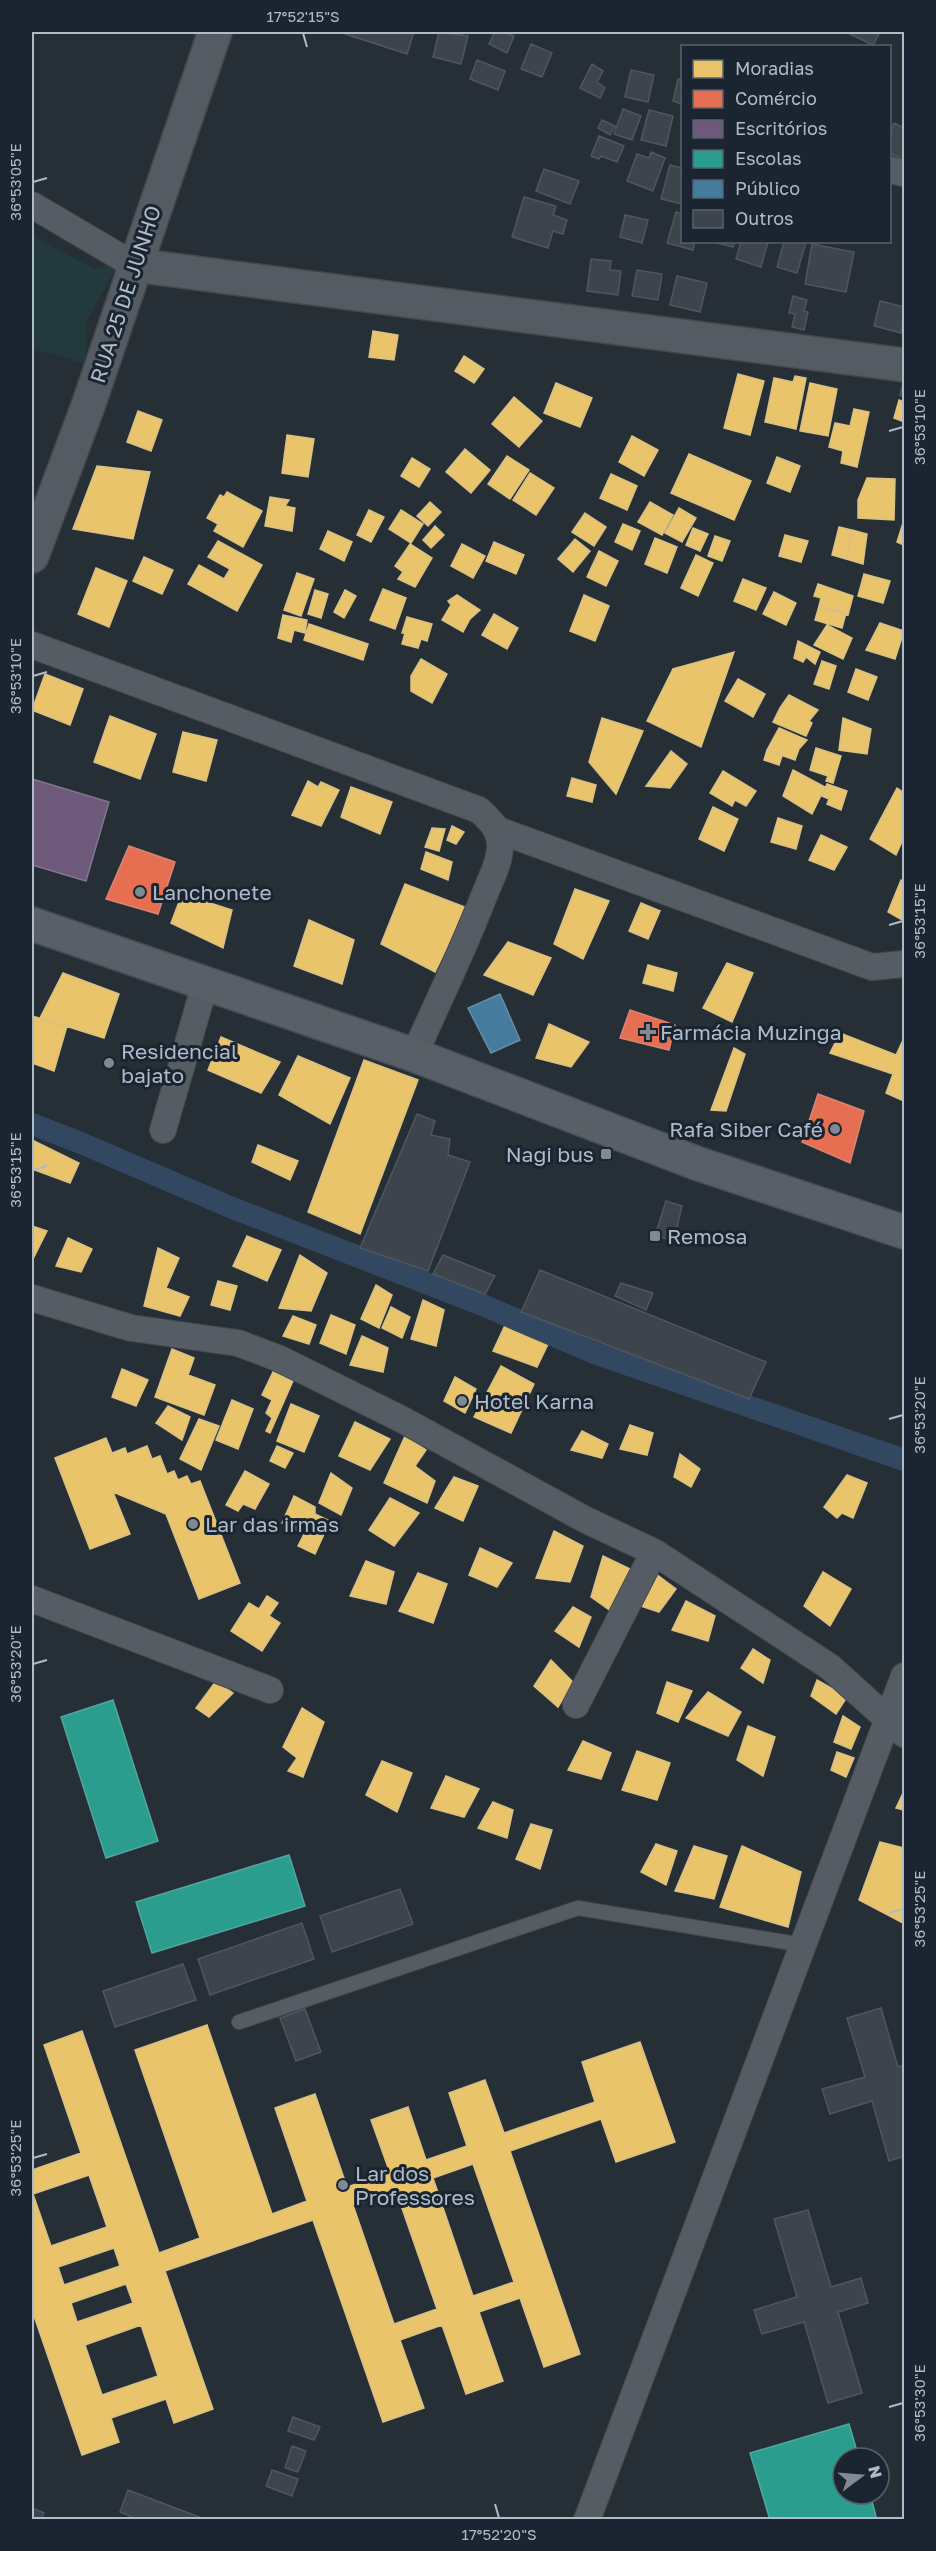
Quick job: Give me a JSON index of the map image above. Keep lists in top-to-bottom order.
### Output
{
  "streets": {
    "street": ["RUA 25 DE JUNHO"]
  },
  "places": {
    "other": [
      "Lanchonete",
      "Residencial bajato",
      "Rafa Siber Café",
      "Hotel Karna",
      "Lar das irmas",
      "Lar dos Professores"
    ],
    "health": ["Farmácia Muzinga"],
    "transit": ["Nagi bus", "Remosa"]
  },
  "legend": [
    "Moradias",
    "Comércio",
    "Escritórios",
    "Escolas",
    "Público",
    "Outros"
  ],
  "north": "right",
  "coordinates": [
    "17°52'15\"S",
    "36°53'05\"E",
    "36°53'10\"E",
    "36°53'15\"E",
    "36°53'20\"E",
    "36°53'25\"E",
    "36°53'30\"E",
    "17°52'20\"S"
  ]
}
